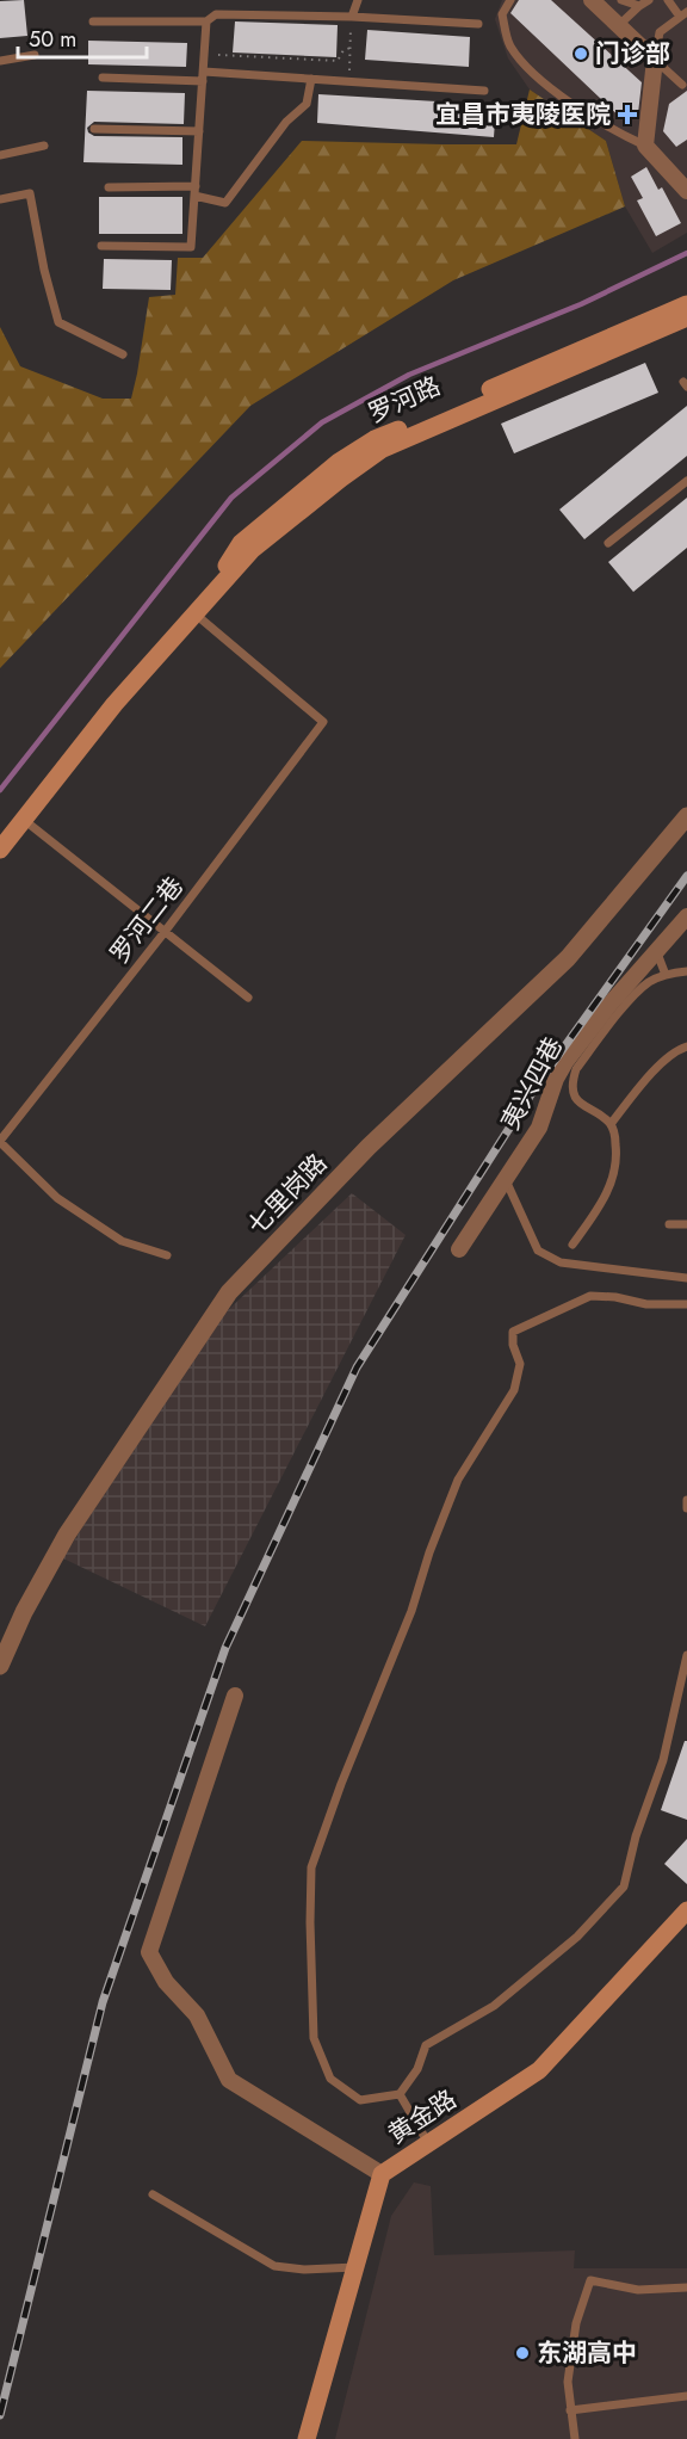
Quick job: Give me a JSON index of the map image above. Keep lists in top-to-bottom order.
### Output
{
  "streets": {
    "main road": ["罗河路", "黄金路"],
    "street": ["夷兴四巷", "七里岗路"],
    "lane": ["罗河二巷"]
  },
  "crossings": [
    ["罗河路", "罗河二巷"]
  ],
  "places": {
    "other": ["门诊部", "东湖高中"],
    "health": ["宜昌市夷陵医院"]
  },
  "scale_bar": "50 m"
}
